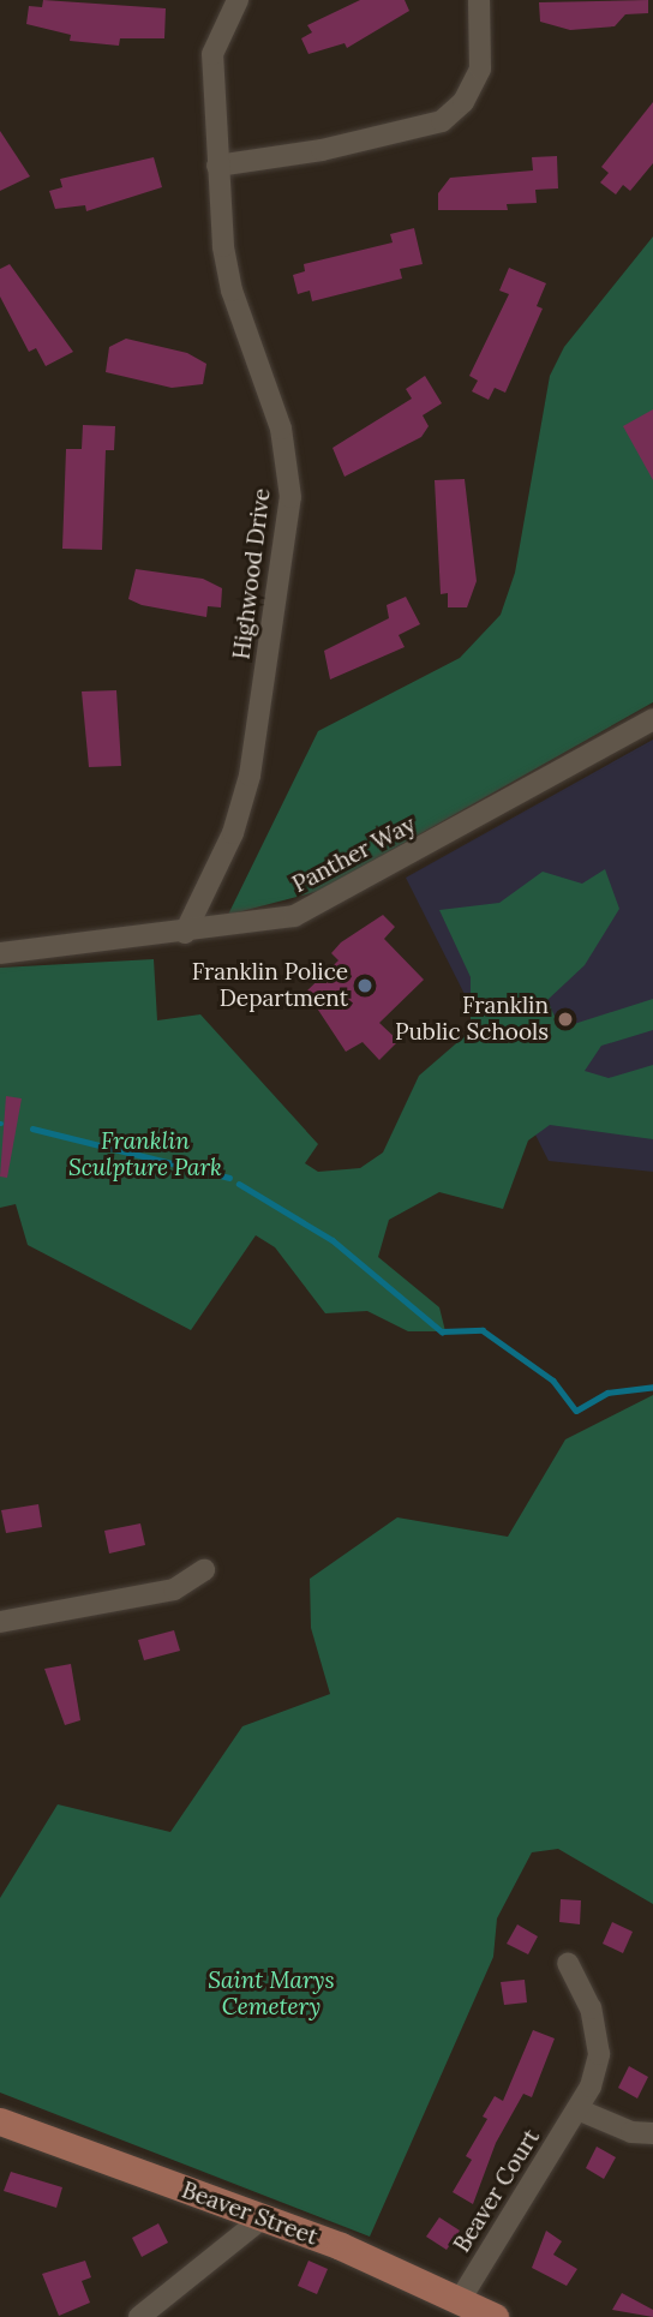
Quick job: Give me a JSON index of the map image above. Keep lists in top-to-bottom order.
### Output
{
  "streets": {
    "main road": ["Beaver Street"],
    "street": ["Highwood Drive", "Panther Way", "Beaver Court"]
  },
  "crossings": [
    ["Highwood Drive", "Panther Way"],
    ["Beaver Court", "Beaver Street"]
  ],
  "parks": ["Franklin Sculpture Park", "Saint Marys Cemetery"],
  "places": ["Franklin Police Department", "Franklin Public Schools"]
}
